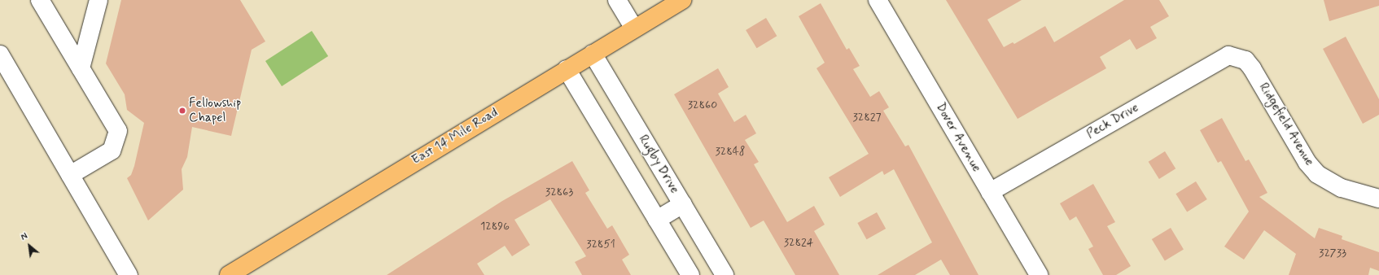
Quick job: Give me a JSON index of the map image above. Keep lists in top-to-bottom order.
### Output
{
  "streets": {
    "main road": ["East 14 Mile Road"],
    "street": [
      "Peck Drive",
      "Ridgefield Avenue",
      "Dover Avenue",
      "Rugby Drive"
    ]
  },
  "crossings": [
    ["Peck Drive", "Ridgefield Avenue"],
    ["Peck Drive", "Dover Avenue"],
    ["East 14 Mile Road", "Rugby Drive"]
  ],
  "places": ["Fellowship Chapel"],
  "house_numbers": [
    "32860",
    "32827",
    "32848",
    "32863",
    "12896",
    "32824",
    "32851",
    "32733"
  ],
  "north": "top left"
}
